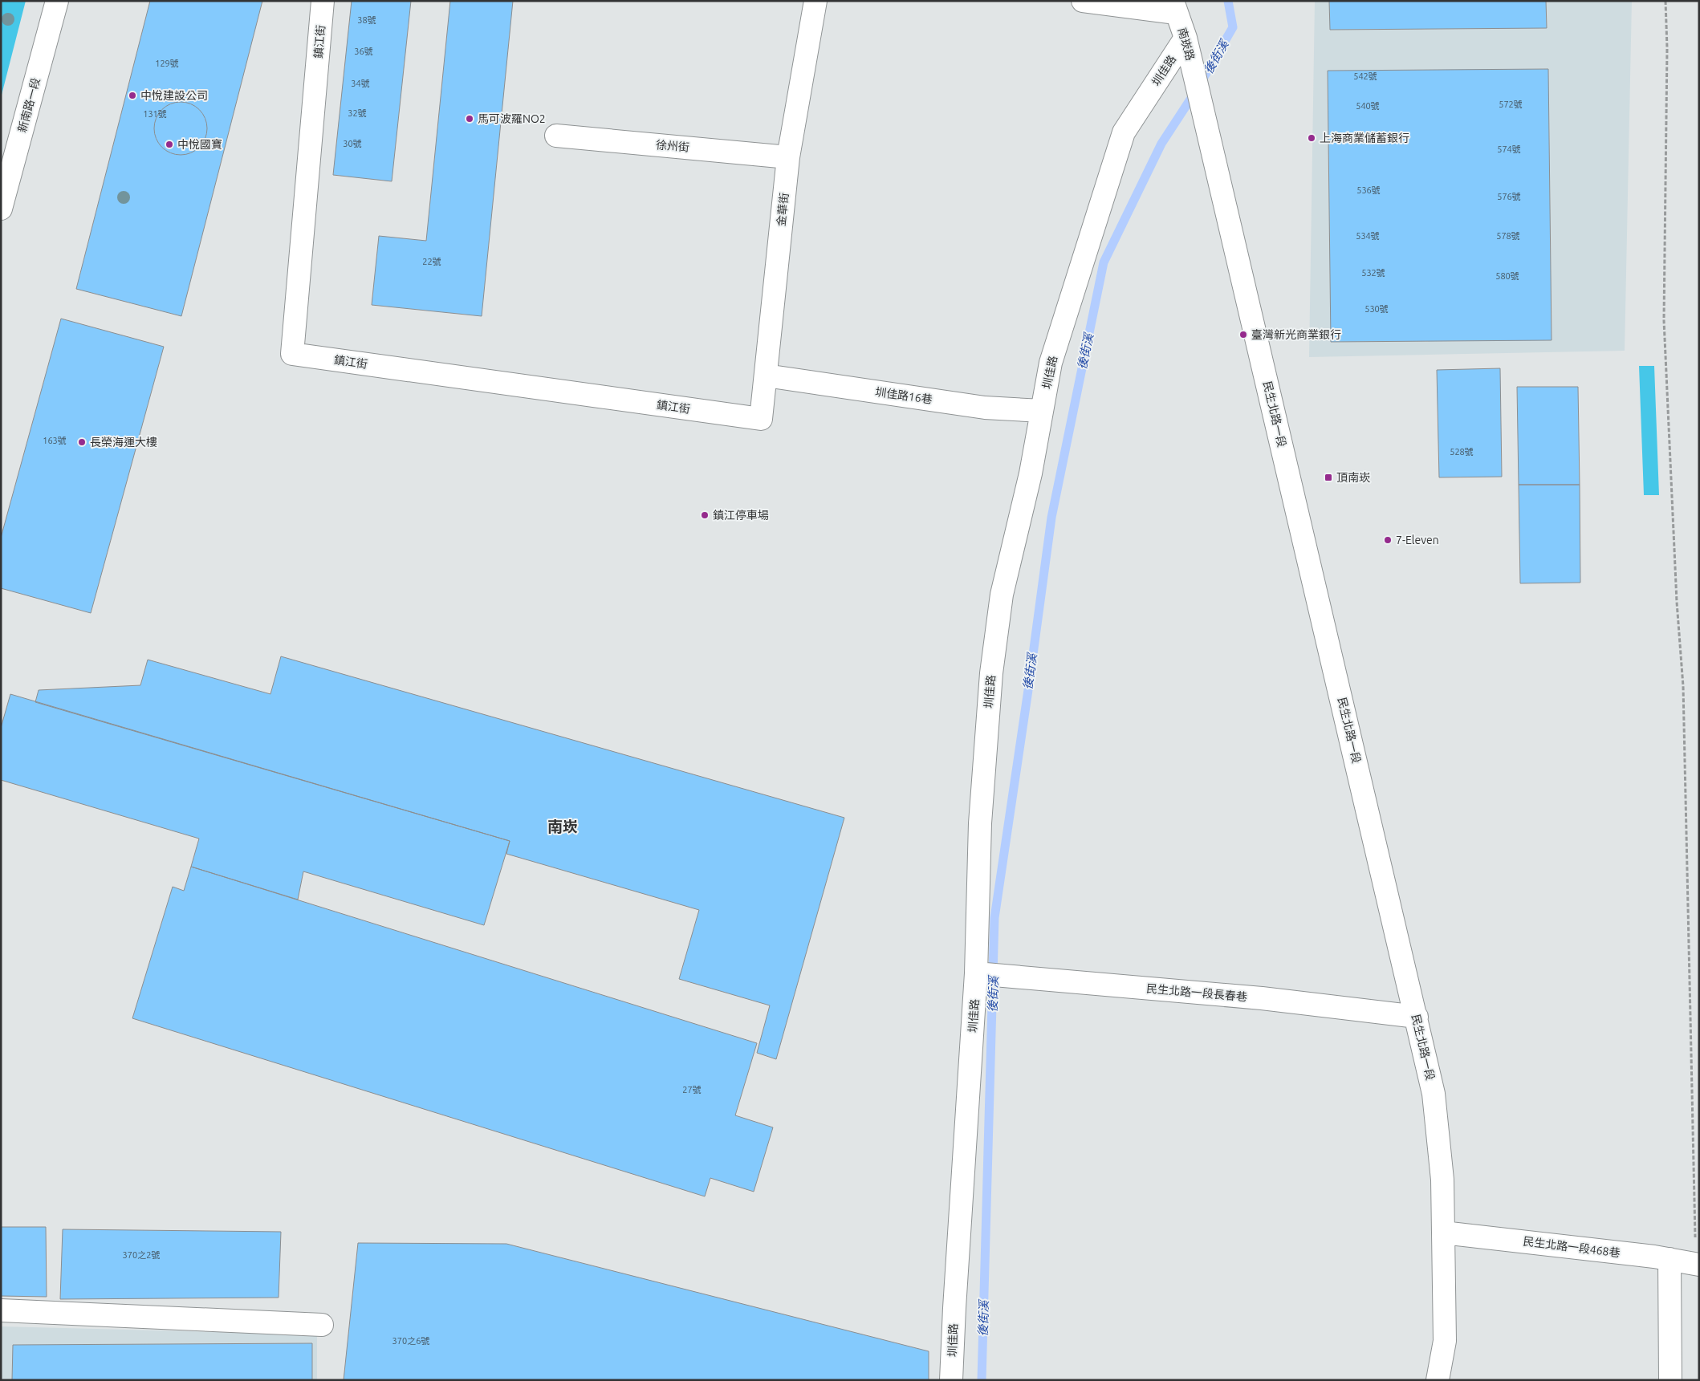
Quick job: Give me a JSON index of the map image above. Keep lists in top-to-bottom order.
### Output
{
  "streets": {
    "street": [
      "鎮江街",
      "南崁路",
      "圳佳路",
      "新南路一段",
      "徐州街",
      "金華街",
      "圳佳路16巷",
      "民生北路一段",
      "民生北路一段長春巷",
      "民生北路一段468巷"
    ]
  },
  "crossings": [
    ["鎮江街", "金華街"],
    ["南崁路", "圳佳路"],
    ["南崁路", "民生北路一段"],
    ["圳佳路", "圳佳路16巷"],
    ["圳佳路", "民生北路一段長春巷"],
    ["徐州街", "金華街"],
    ["金華街", "圳佳路16巷"],
    ["民生北路一段", "民生北路一段長春巷"],
    ["民生北路一段", "民生北路一段468巷"]
  ],
  "districts": ["南崁"],
  "water": ["後街溪"],
  "places": {
    "other": [
      "中悅建設公司",
      "馬可波羅NO2",
      "上海商業儲蓄銀行",
      "中悅國寶",
      "臺灣新光商業銀行",
      "長榮海運大樓",
      "鎮江停車場",
      "7-Eleven"
    ],
    "transit": ["頂南崁"]
  },
  "house_numbers": [
    "38號",
    "36號",
    "129號",
    "542號",
    "34號",
    "572號",
    "540號",
    "32號",
    "131號",
    "30號",
    "574號",
    "536號",
    "576號",
    "534號",
    "578號",
    "22號",
    "532號",
    "580號",
    "530號",
    "163號",
    "528號",
    "27號",
    "370之2號",
    "370之6號"
  ]
}
